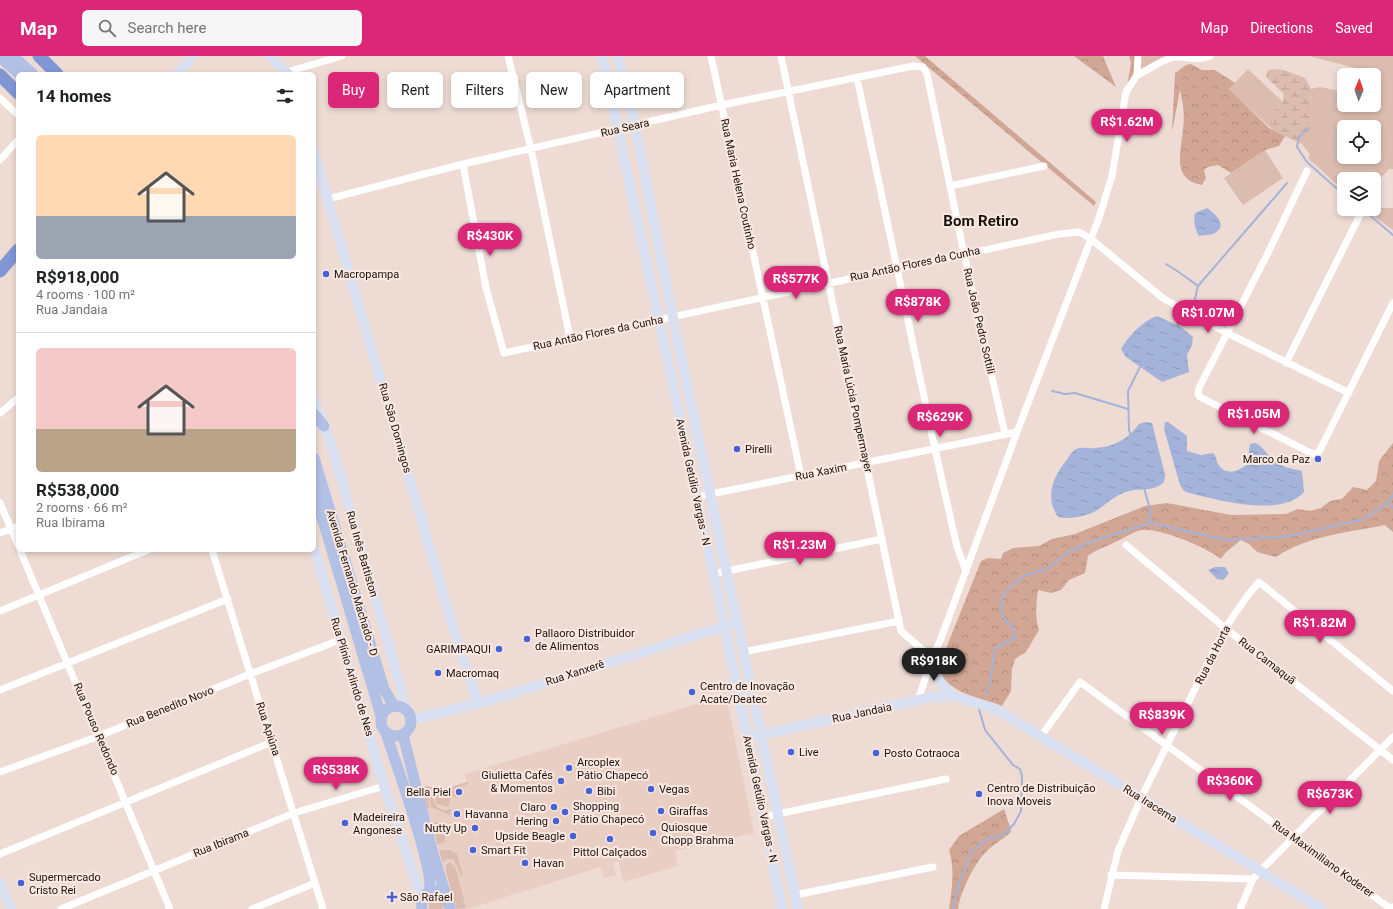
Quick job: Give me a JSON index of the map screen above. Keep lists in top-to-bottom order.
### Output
{
  "streets": {
    "main road": ["Avenida Fernando Machado - D"],
    "street": [
      "Rua Seara",
      "Rua Maria Helena Coutinho",
      "Rua Antão Flores da Cunha",
      "Rua João Pedro Sottili",
      "Rua Maria Lúcia Pompermayer",
      "Rua São Domingos",
      "Rua Xaxim",
      "Avenida Getúlio Vargas - N",
      "Rua Inês Battiston",
      "Rua da Horta",
      "Rua Camaquã",
      "Rua Xanxerê",
      "Rua Plínio Arlindo de Nes",
      "Rua Benedito Novo",
      "Rua Jandaia",
      "Rua Pouso Redondo",
      "Rua Apiúna",
      "Rua Iracema",
      "Rua Ibirama",
      "Rua Maximiliano Koderer"
    ]
  },
  "crossings": [
    ["Rua Seara", "Rua Maria Helena Coutinho"],
    ["Rua Seara", "Rua Antão Flores da Cunha"],
    ["Rua Seara", "Rua João Pedro Sottili"],
    ["Rua Seara", "Rua Maria Lúcia Pompermayer"],
    ["Rua Seara", "Rua São Domingos"],
    ["Rua Seara", "Avenida Getúlio Vargas - N"],
    ["Rua Maria Helena Coutinho", "Rua Antão Flores da Cunha"],
    ["Rua Maria Helena Coutinho", "Rua Xaxim"],
    ["Rua Antão Flores da Cunha", "Rua João Pedro Sottili"],
    ["Rua Antão Flores da Cunha", "Rua Maria Lúcia Pompermayer"],
    ["Rua Antão Flores da Cunha", "Avenida Getúlio Vargas - N"],
    ["Rua João Pedro Sottili", "Rua Xaxim"],
    ["Rua Maria Lúcia Pompermayer", "Rua Xaxim"],
    ["Rua São Domingos", "Rua Xanxerê"],
    ["Rua Xaxim", "Avenida Getúlio Vargas - N"],
    ["Avenida Getúlio Vargas - N", "Rua Xanxerê"],
    ["Avenida Getúlio Vargas - N", "Rua Jandaia"],
    ["Rua Inês Battiston", "Avenida Fernando Machado - D"],
    ["Rua Inês Battiston", "Rua Xanxerê"],
    ["Avenida Fernando Machado - D", "Rua Xanxerê"],
    ["Rua da Horta", "Rua Camaquã"],
    ["Rua da Horta", "Rua Iracema"],
    ["Rua da Horta", "Rua Maximiliano Koderer"],
    ["Rua Plínio Arlindo de Nes", "Rua Benedito Novo"],
    ["Rua Plínio Arlindo de Nes", "Rua Ibirama"],
    ["Rua Benedito Novo", "Rua Pouso Redondo"],
    ["Rua Benedito Novo", "Rua Apiúna"],
    ["Rua Jandaia", "Rua Iracema"],
    ["Rua Pouso Redondo", "Rua Ibirama"],
    ["Rua Apiúna", "Rua Ibirama"],
    ["Rua Iracema", "Rua Maximiliano Koderer"]
  ],
  "districts": ["Bom Retiro"],
  "places": {
    "other": [
      "Macropampa",
      "Pirelli",
      "Marco da Paz",
      "Pallaoro Distribuidor de Alimentos",
      "GARIMPAQUI",
      "Macromaq",
      "Centro de Inovação Acate/Deatec",
      "Live",
      "Posto Cotraoca",
      "Arcoplex Pátio Chapecó",
      "Giulietta Cafés & Momentos",
      "Vegas",
      "Bibi",
      "Bella Piel",
      "Centro de Distribuição Inova Moveis",
      "Claro",
      "Giraffas",
      "Shopping Pátio Chapecó",
      "Havanna",
      "Hering",
      "Madeireira Angonese",
      "Nutty Up",
      "Quiosque Chopp Brahma",
      "Upside Beagle",
      "Pittol Calçados",
      "Smart Fit",
      "Havan",
      "Supermercado Cristo Rei"
    ],
    "health": ["São Rafael"]
  },
  "north": "top",
  "page": {
    "header": "Map",
    "search": "Search here",
    "nav": ["Map", "Directions", "Saved"],
    "chip": [
      "Buy",
      "Rent",
      "Filters",
      "New",
      "Apartment"
    ],
    "heading": "14 homes",
    "price": [
      "R$1.62M",
      "R$430K",
      "R$577K",
      "R$878K",
      "R$1.07M",
      "R$1.05M",
      "R$629K",
      "R$1.23M",
      "R$1.82M",
      "R$918K",
      "R$839K",
      "R$538K",
      "R$360K",
      "R$673K"
    ],
    "list": [
      {
        "name": "R$918,000",
        "note": "4 rooms · 100 m² · Rua Jandaia"
      },
      {
        "name": "R$538,000",
        "note": "2 rooms · 66 m² · Rua Ibirama"
      }
    ]
  }
}
